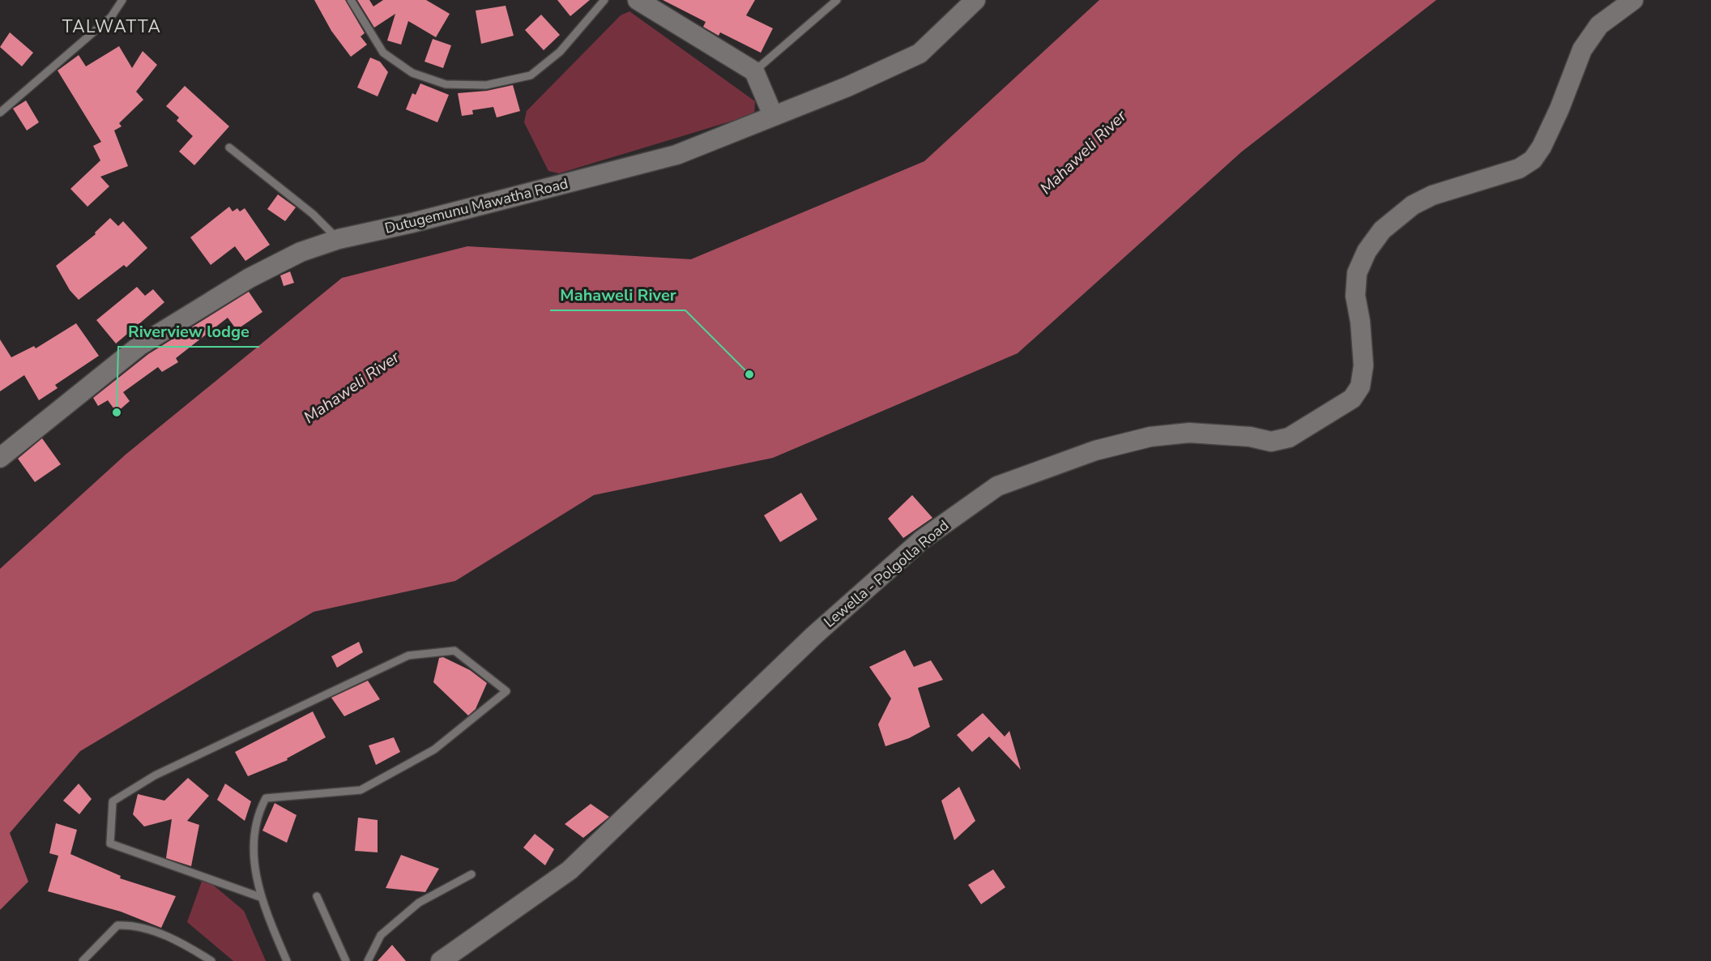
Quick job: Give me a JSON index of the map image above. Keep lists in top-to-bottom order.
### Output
{
  "streets": {
    "street": ["Dutugemunu Mawatha Road", "Lewella - Polgolla Road"]
  },
  "districts": ["TALWATTA"],
  "water": ["Mahaweli River"],
  "places": ["Mahaweli River", "Riverview lodge"]
}
